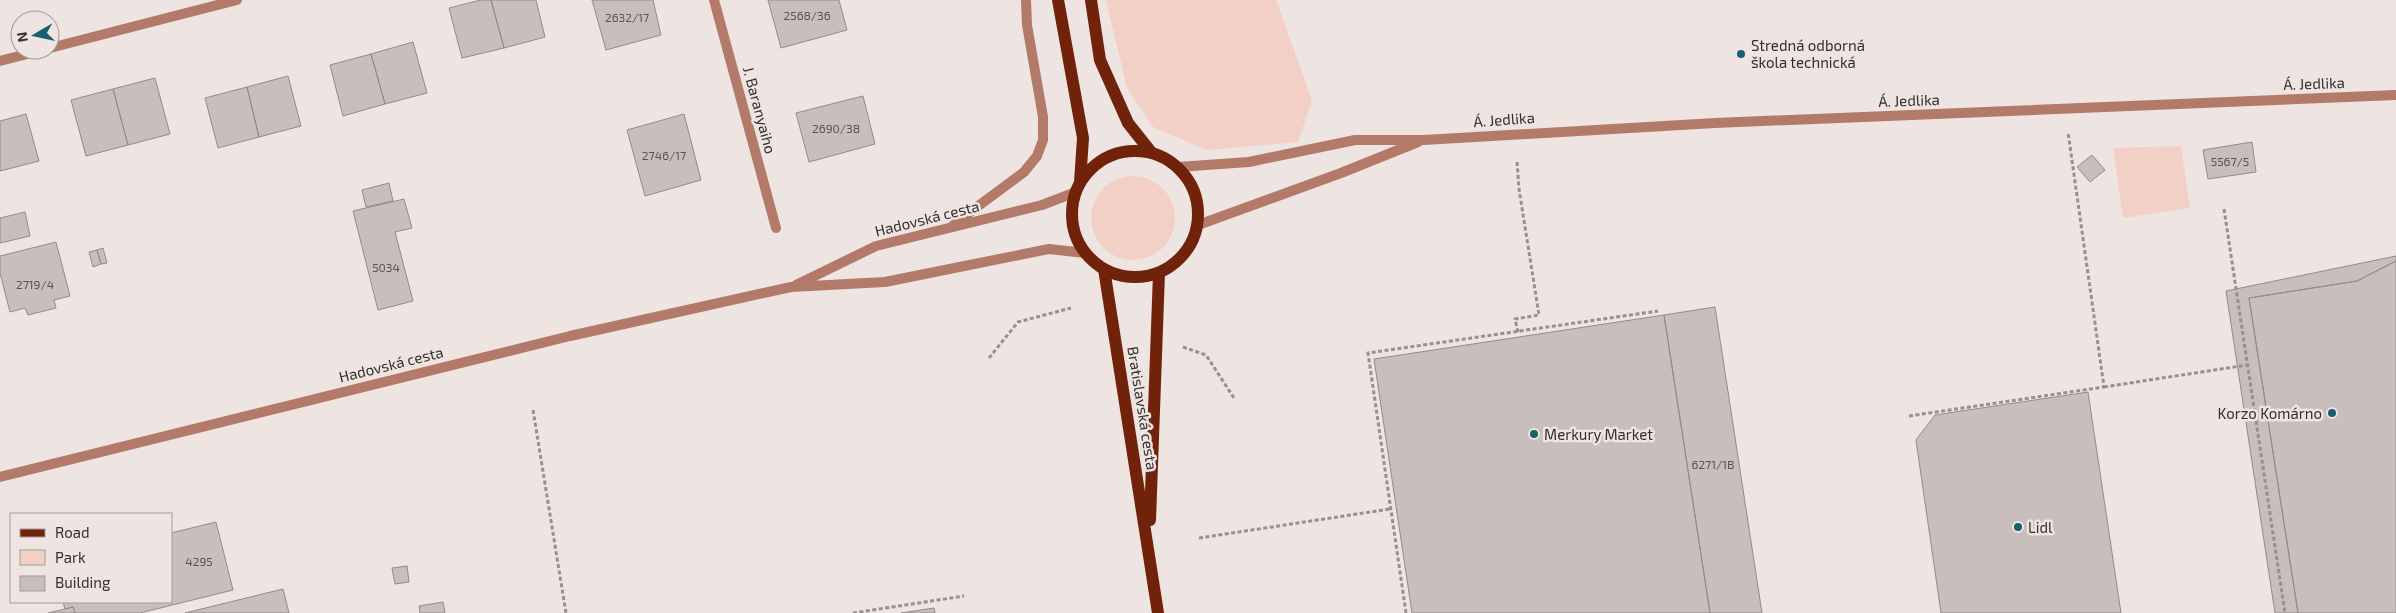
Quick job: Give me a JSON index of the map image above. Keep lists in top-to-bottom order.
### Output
{
  "streets": {
    "main road": ["Bratislavská cesta"],
    "street": ["Á. Jedlika", "J. Baranyaiho", "Hadovská cesta"]
  },
  "crossings": [
    ["Á. Jedlika", "Hadovská cesta"],
    ["Á. Jedlika", "Bratislavská cesta"],
    ["Hadovská cesta", "Bratislavská cesta"]
  ],
  "places": [
    "Stredná odborná škola technická",
    "Korzo Komárno",
    "Merkury Market",
    "Lidl"
  ],
  "house_numbers": [
    "2568/36",
    "2632/17",
    "2690/38",
    "2746/17",
    "5567/5",
    "5034",
    "2719/4",
    "6271/1B",
    "4295"
  ],
  "legend": ["Road", "Park", "Building"],
  "north": "left"
}
